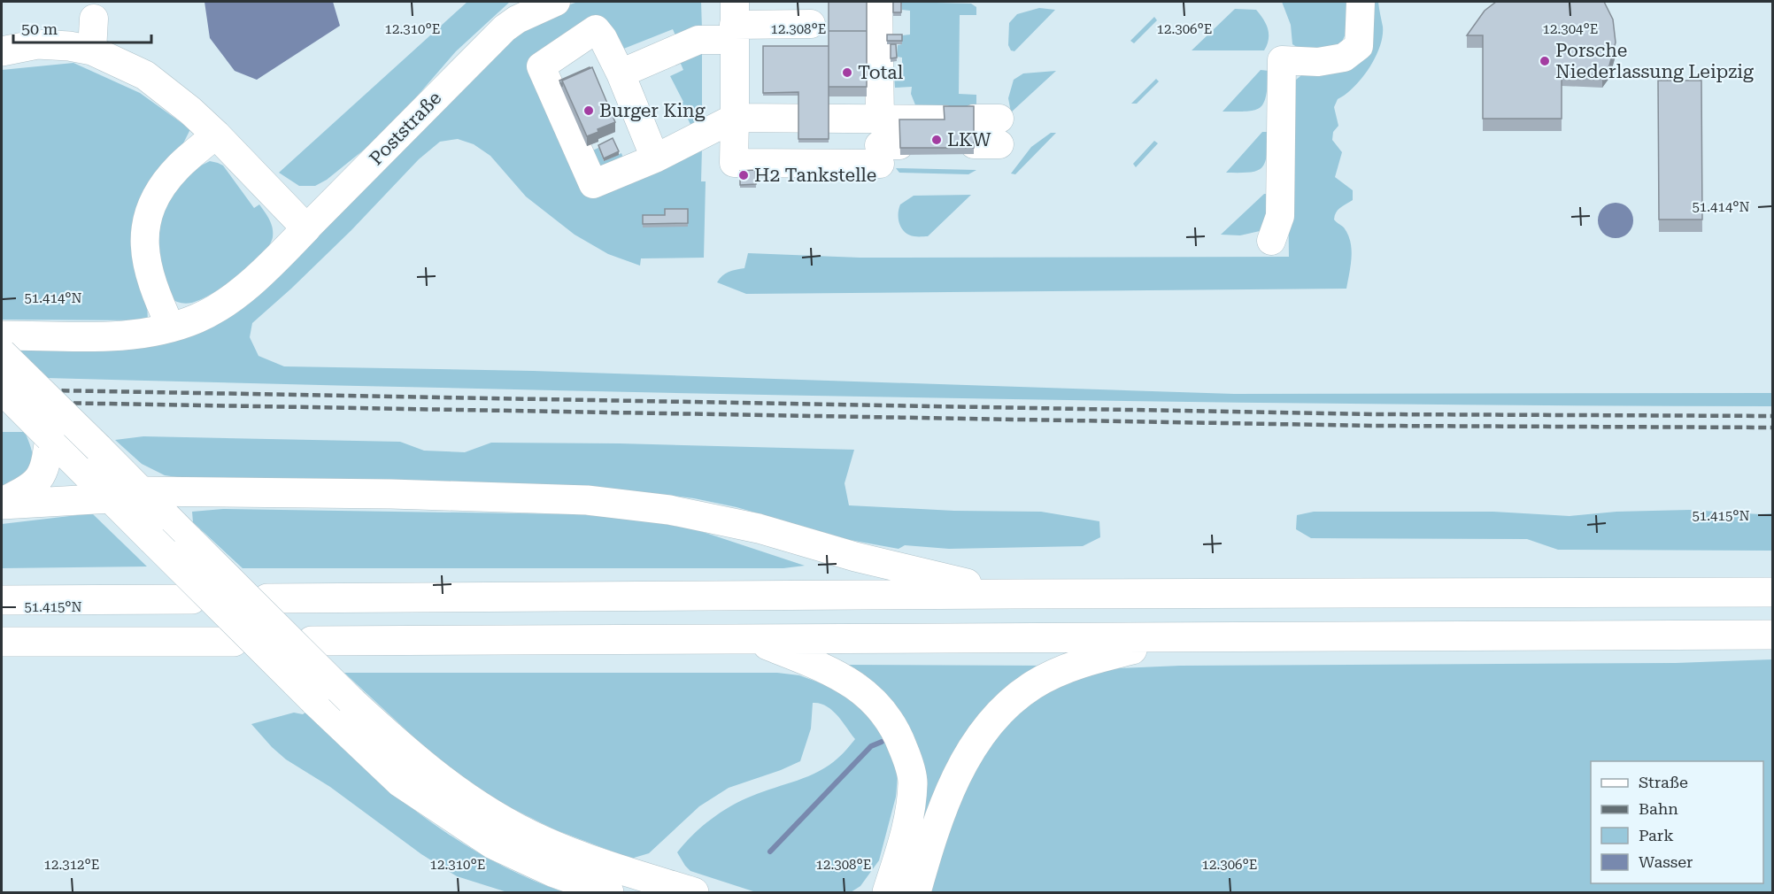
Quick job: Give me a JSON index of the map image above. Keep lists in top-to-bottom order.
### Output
{
  "streets": {
    "street": ["Poststraße"]
  },
  "places": [
    "Porsche Niederlassung Leipzig",
    "Total",
    "Burger King",
    "LKW",
    "H2 Tankstelle"
  ],
  "legend": [
    "Straße",
    "Bahn",
    "Park",
    "Wasser"
  ],
  "scale_bar": "50 m",
  "coordinates": [
    "12.310°E",
    "12.308°E",
    "12.306°E",
    "12.304°E",
    "51.414°N",
    "51.415°N",
    "12.312°E"
  ]
}
